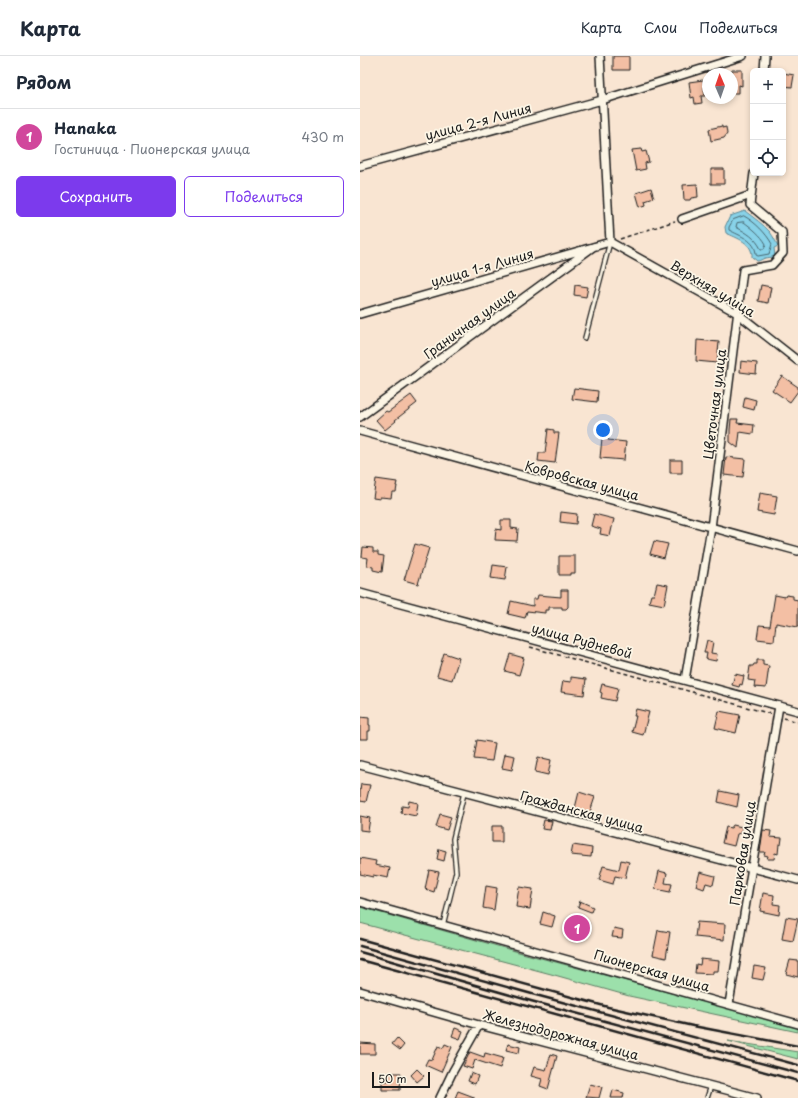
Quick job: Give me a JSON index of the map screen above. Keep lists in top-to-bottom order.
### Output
{
  "streets": {
    "street": [
      "улица 2-я Линия",
      "улица 1-я Линия",
      "Верхняя улица",
      "Граничная улица",
      "Цветочная улица",
      "Ковровская улица",
      "улица Рудневой",
      "Гражданская улица",
      "Парковая улица",
      "Пионерская улица",
      "Железнодорожная улица"
    ]
  },
  "crossings": [
    ["улица 1-я Линия", "Верхняя улица"],
    ["улица 1-я Линия", "Граничная улица"],
    ["Верхняя улица", "Цветочная улица"],
    ["Цветочная улица", "Ковровская улица"],
    ["Цветочная улица", "улица Рудневой"],
    ["улица Рудневой", "Парковая улица"],
    ["Гражданская улица", "Парковая улица"],
    ["Парковая улица", "Пионерская улица"]
  ],
  "scale_bar": "50 m",
  "north": "top",
  "page": {
    "header": "Карта",
    "nav": ["Карта", "Слои", "Поделиться"],
    "heading": "Рядом",
    "map_buttons": ["+", "−"],
    "list": [
      {
        "mark": "1",
        "name": "Hanaka",
        "note": "Гостиница · Пионерская улица",
        "value": "430 m"
      }
    ],
    "buttons": ["Сохранить", "Поделиться"],
    "pins": "1",
    "scale": "50 m"
  }
}
